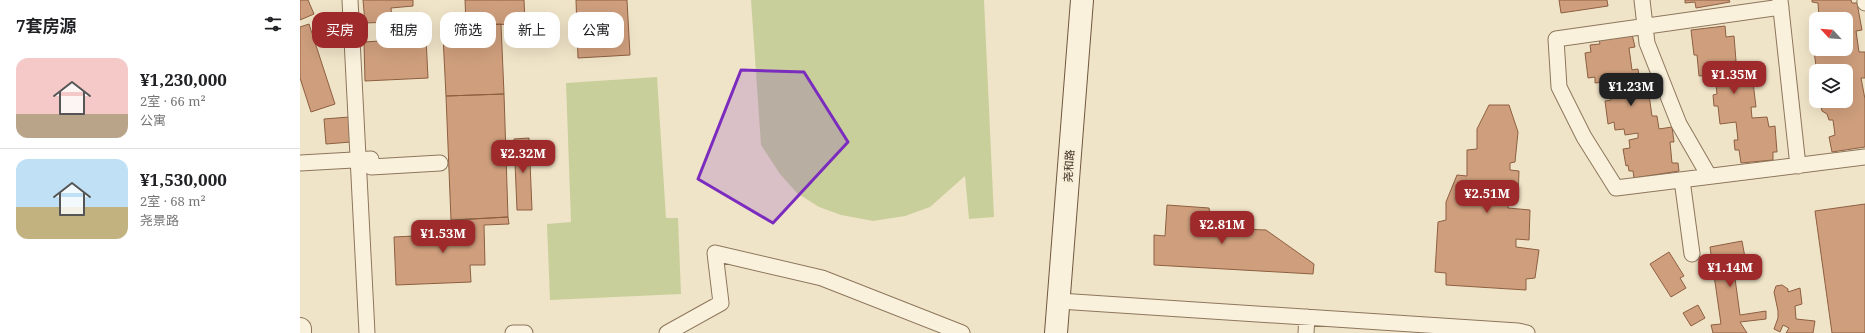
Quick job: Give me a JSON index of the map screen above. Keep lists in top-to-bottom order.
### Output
{
  "streets": {
    "main road": ["尧和路"]
  },
  "north": "top left",
  "page": {
    "heading": "7套房源",
    "chip": [
      "买房",
      "租房",
      "筛选",
      "新上",
      "公寓"
    ],
    "list": [
      {
        "name": "¥1,230,000",
        "note": "2室 · 66 m² · 公寓"
      },
      {
        "name": "¥1,530,000",
        "note": "2室 · 68 m² · 尧景路"
      }
    ],
    "price": [
      "¥1.35M",
      "¥1.23M",
      "¥2.32M",
      "¥2.51M",
      "¥2.81M",
      "¥1.53M",
      "¥1.14M"
    ]
  }
}
